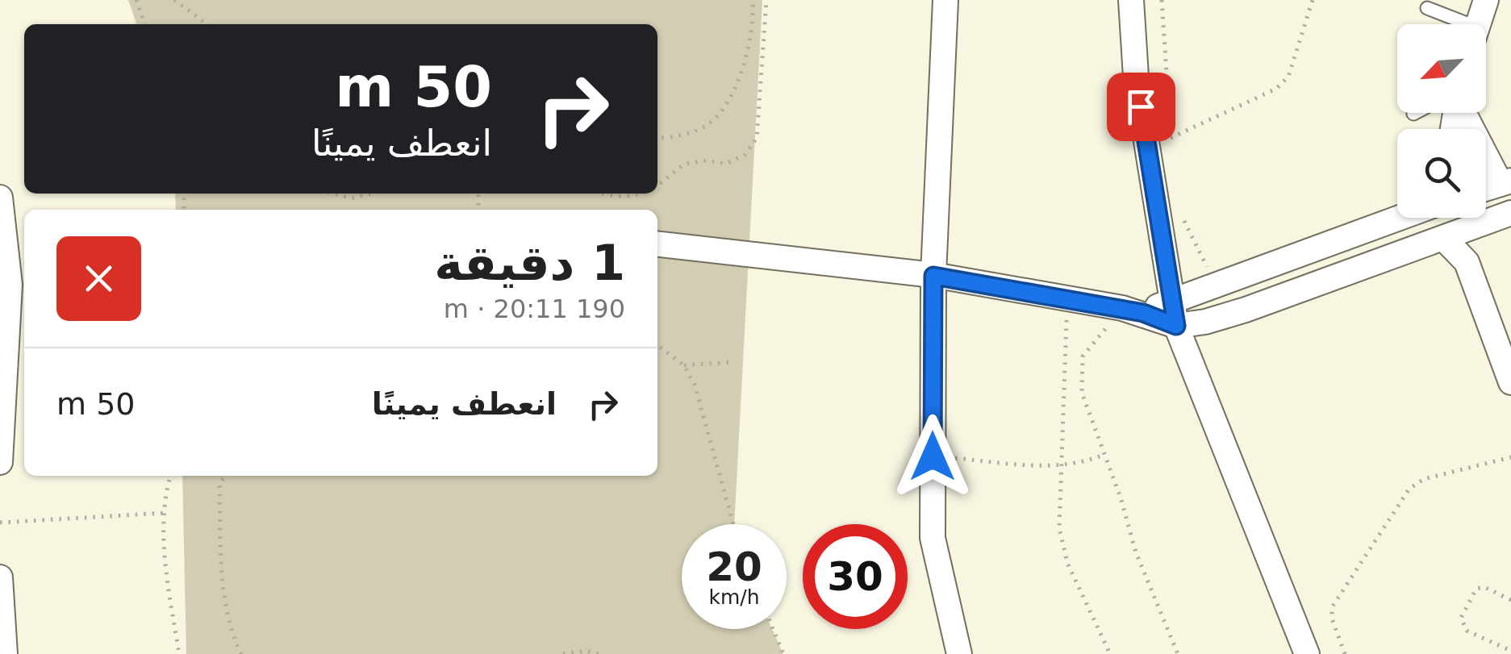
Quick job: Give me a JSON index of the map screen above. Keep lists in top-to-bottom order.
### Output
{
  "north": "bottom left",
  "page": {
    "turn": ["50 m", "انعطف يمينًا"],
    "heading": ["1 دقيقة", "190 m · 20:11"],
    "list": [
      {
        "name": "انعطف يمينًا",
        "value": "50 m"
      }
    ],
    "speed": "20 km/h",
    "limit": "30"
  }
}
